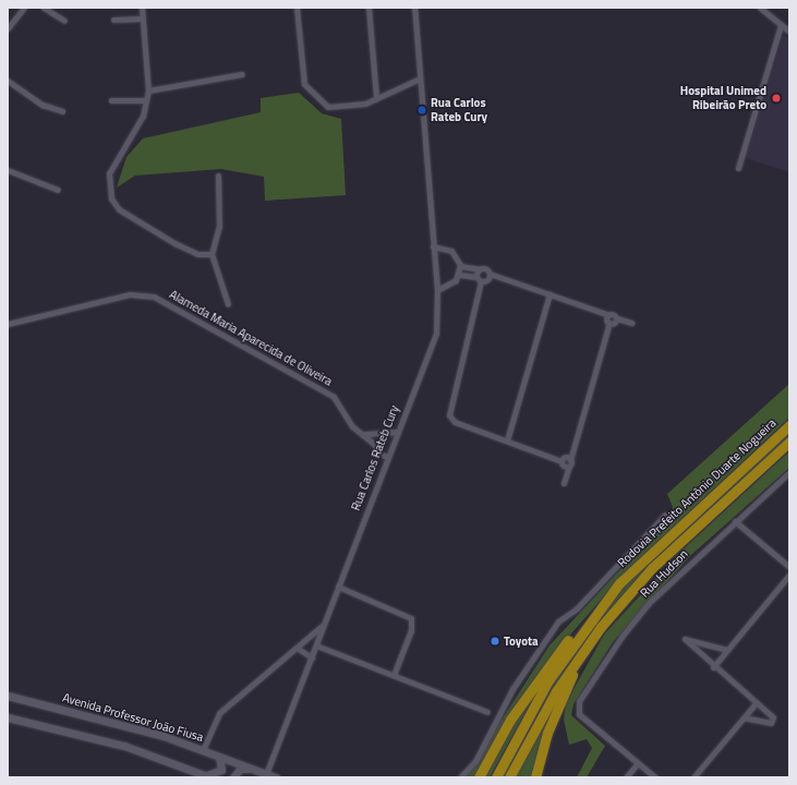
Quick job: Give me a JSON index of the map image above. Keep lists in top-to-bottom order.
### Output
{
  "streets": {
    "highway": ["Rodovia Prefeito Antônio Duarte Nogueira"],
    "street": [
      "Alameda Maria Aparecida de Oliveira",
      "Rua Carlos Rateb Cury",
      "Rua Hudson",
      "Avenida Professor João Fiusa"
    ]
  },
  "crossings": [
    ["Alameda Maria Aparecida de Oliveira", "Rua Carlos Rateb Cury"],
    ["Rua Carlos Rateb Cury", "Avenida Professor João Fiusa"]
  ],
  "places": ["Hospital Unimed Ribeirão Preto", "Rua Carlos Rateb Cury", "Toyota"]
}
